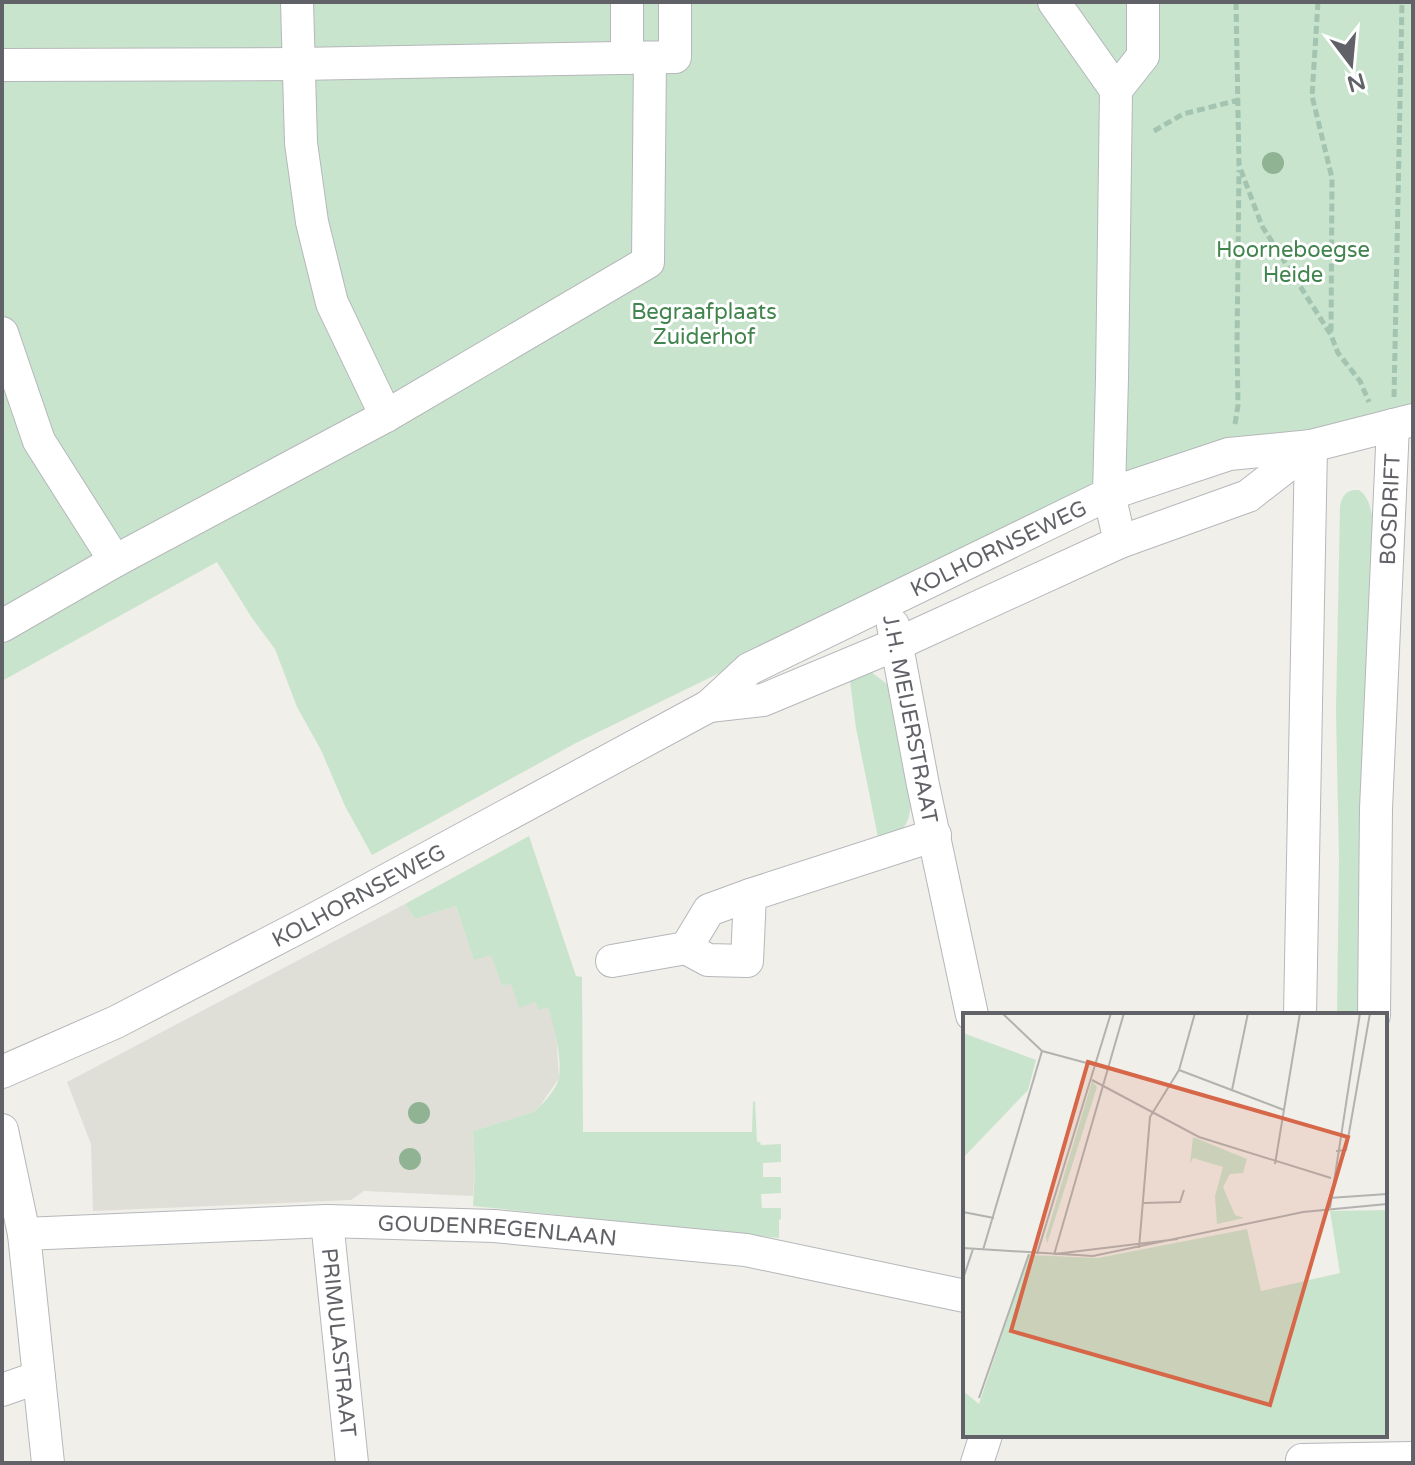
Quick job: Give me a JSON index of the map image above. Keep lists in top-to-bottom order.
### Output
{
  "streets": {
    "street": [
      "BOSDRIFT",
      "KOLHORNSEWEG",
      "J.H. MEIJERSTRAAT",
      "GOUDENREGENLAAN",
      "PRIMULASTRAAT"
    ]
  },
  "crossings": [
    ["BOSDRIFT", "KOLHORNSEWEG"],
    ["KOLHORNSEWEG", "J.H. MEIJERSTRAAT"],
    ["GOUDENREGENLAAN", "PRIMULASTRAAT"]
  ],
  "parks": ["Hoorneboegse Heide", "Begraafplaats Zuiderhof"],
  "north": "bottom"
}
